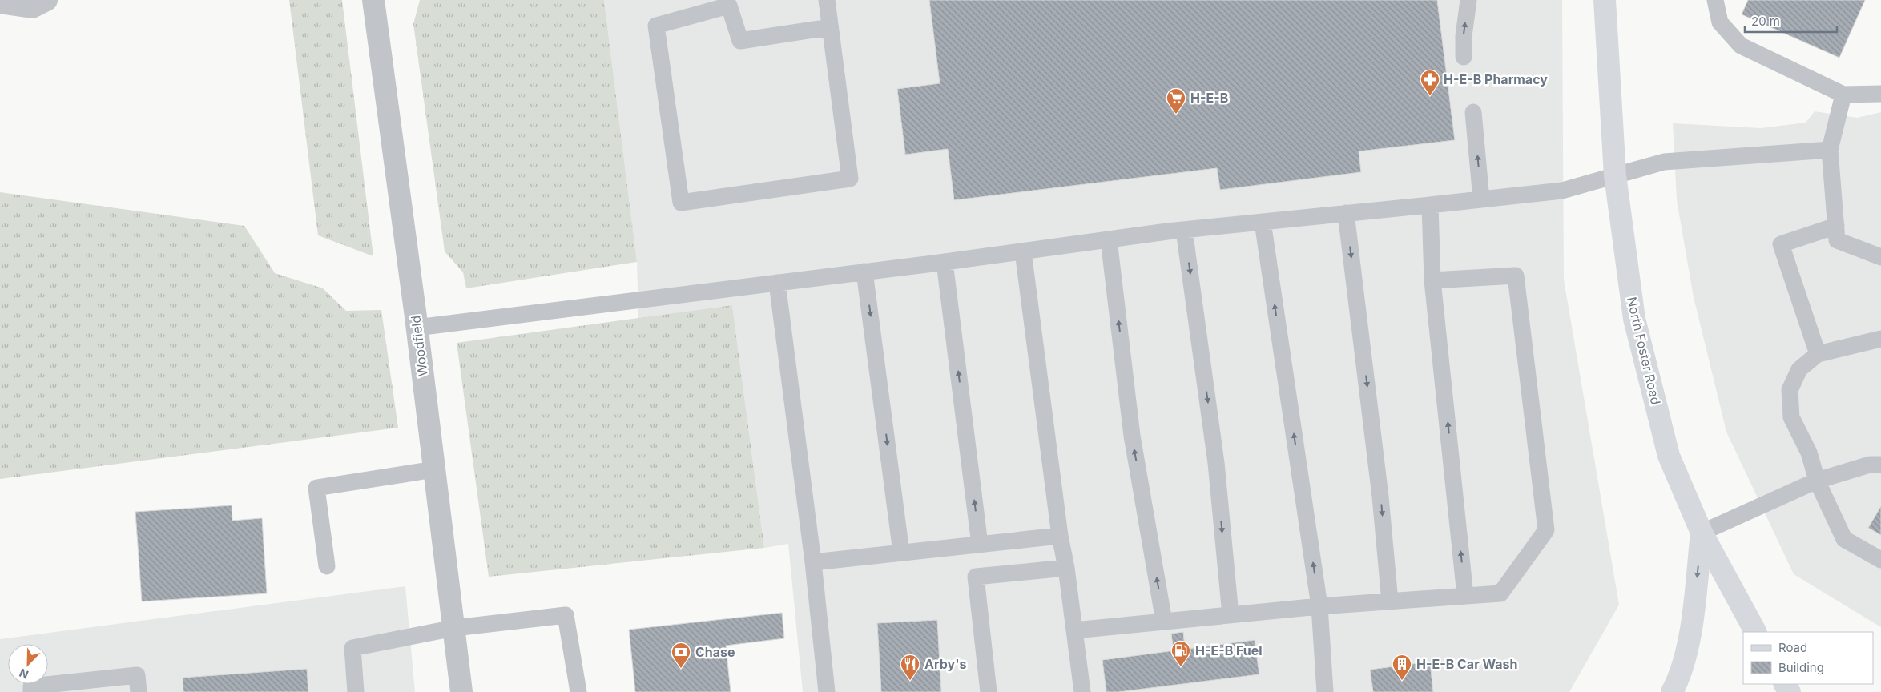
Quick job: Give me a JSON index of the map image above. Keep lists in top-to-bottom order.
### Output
{
  "streets": {
    "main road": ["North Foster Road"],
    "street": ["Woodfield"]
  },
  "places": {
    "pharmacy": ["H-E-B Pharmacy"],
    "supermarket": ["H-E-B"],
    "fuel station": ["H-E-B Fuel"],
    "bank": ["Chase"],
    "restaurant": ["Arby's"],
    "building": ["H-E-B Car Wash"]
  },
  "legend": ["Road", "Building"],
  "scale_bar": "20 m",
  "north": "bottom left"
}
